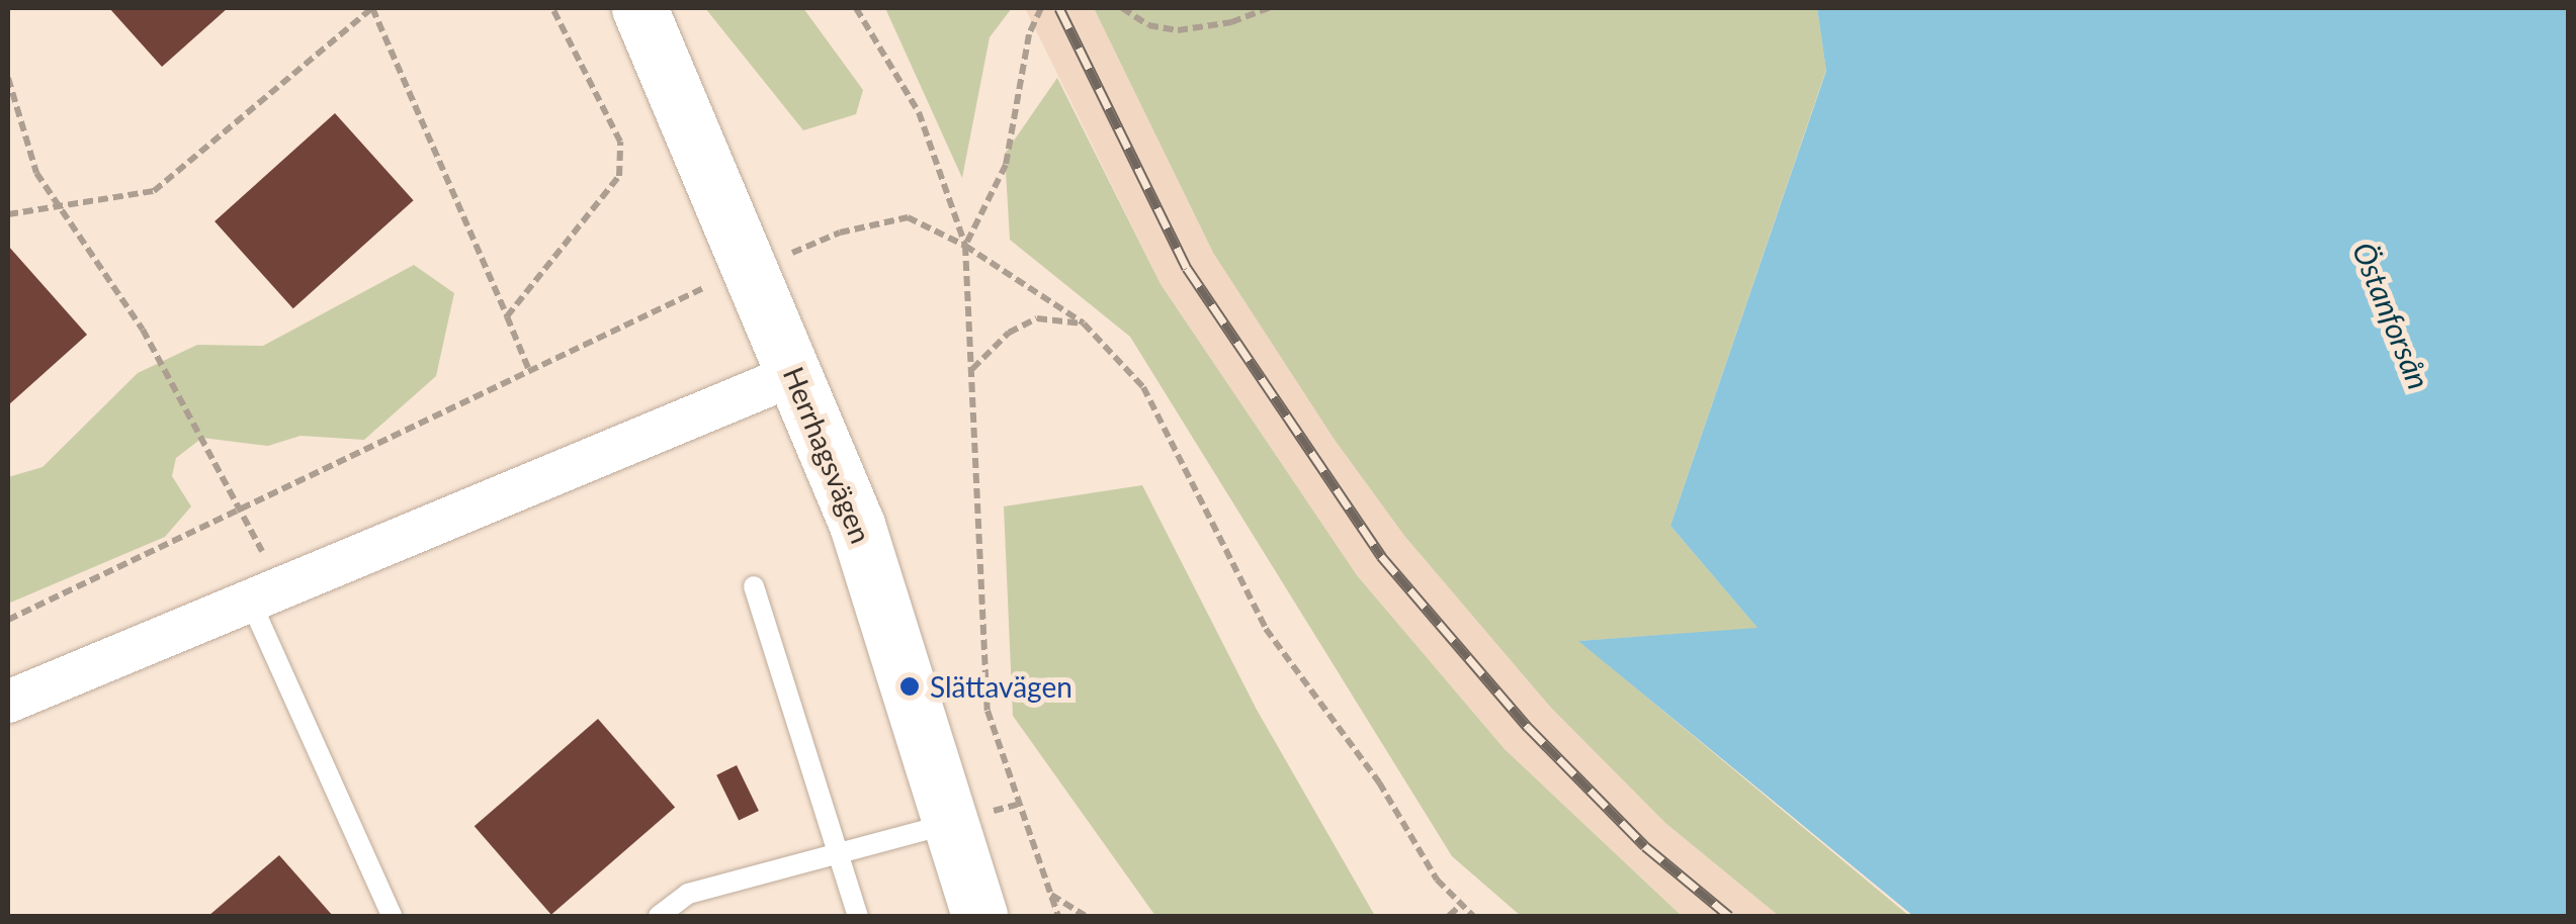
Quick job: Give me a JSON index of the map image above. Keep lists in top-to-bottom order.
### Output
{
  "streets": {
    "street": ["Herrhagsvägen"]
  },
  "water": ["Östanforsån"],
  "places": ["Slättavägen"]
}
